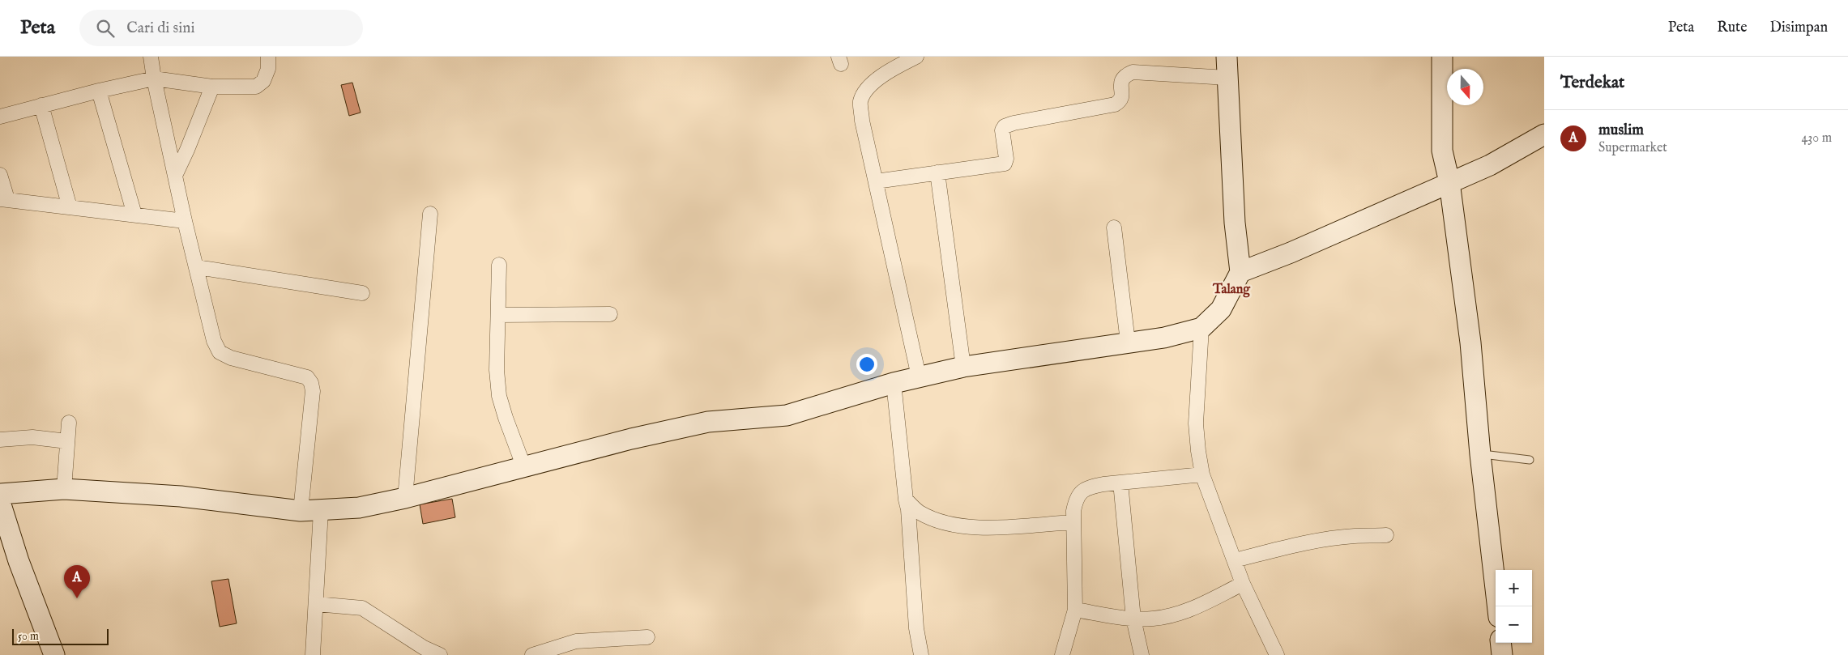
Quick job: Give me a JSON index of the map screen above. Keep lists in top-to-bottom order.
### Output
{
  "districts": ["Talang"],
  "scale_bar": "50 m",
  "north": "bottom",
  "page": {
    "header": "Peta",
    "search": "Cari di sini",
    "nav": ["Peta", "Rute", "Disimpan"],
    "heading": "Terdekat",
    "list": [
      {
        "mark": "A",
        "name": "muslim",
        "note": "Supermarket",
        "value": "430 m"
      }
    ],
    "pins": "A",
    "map_buttons": ["+", "−"],
    "scale": "50 m"
  }
}
